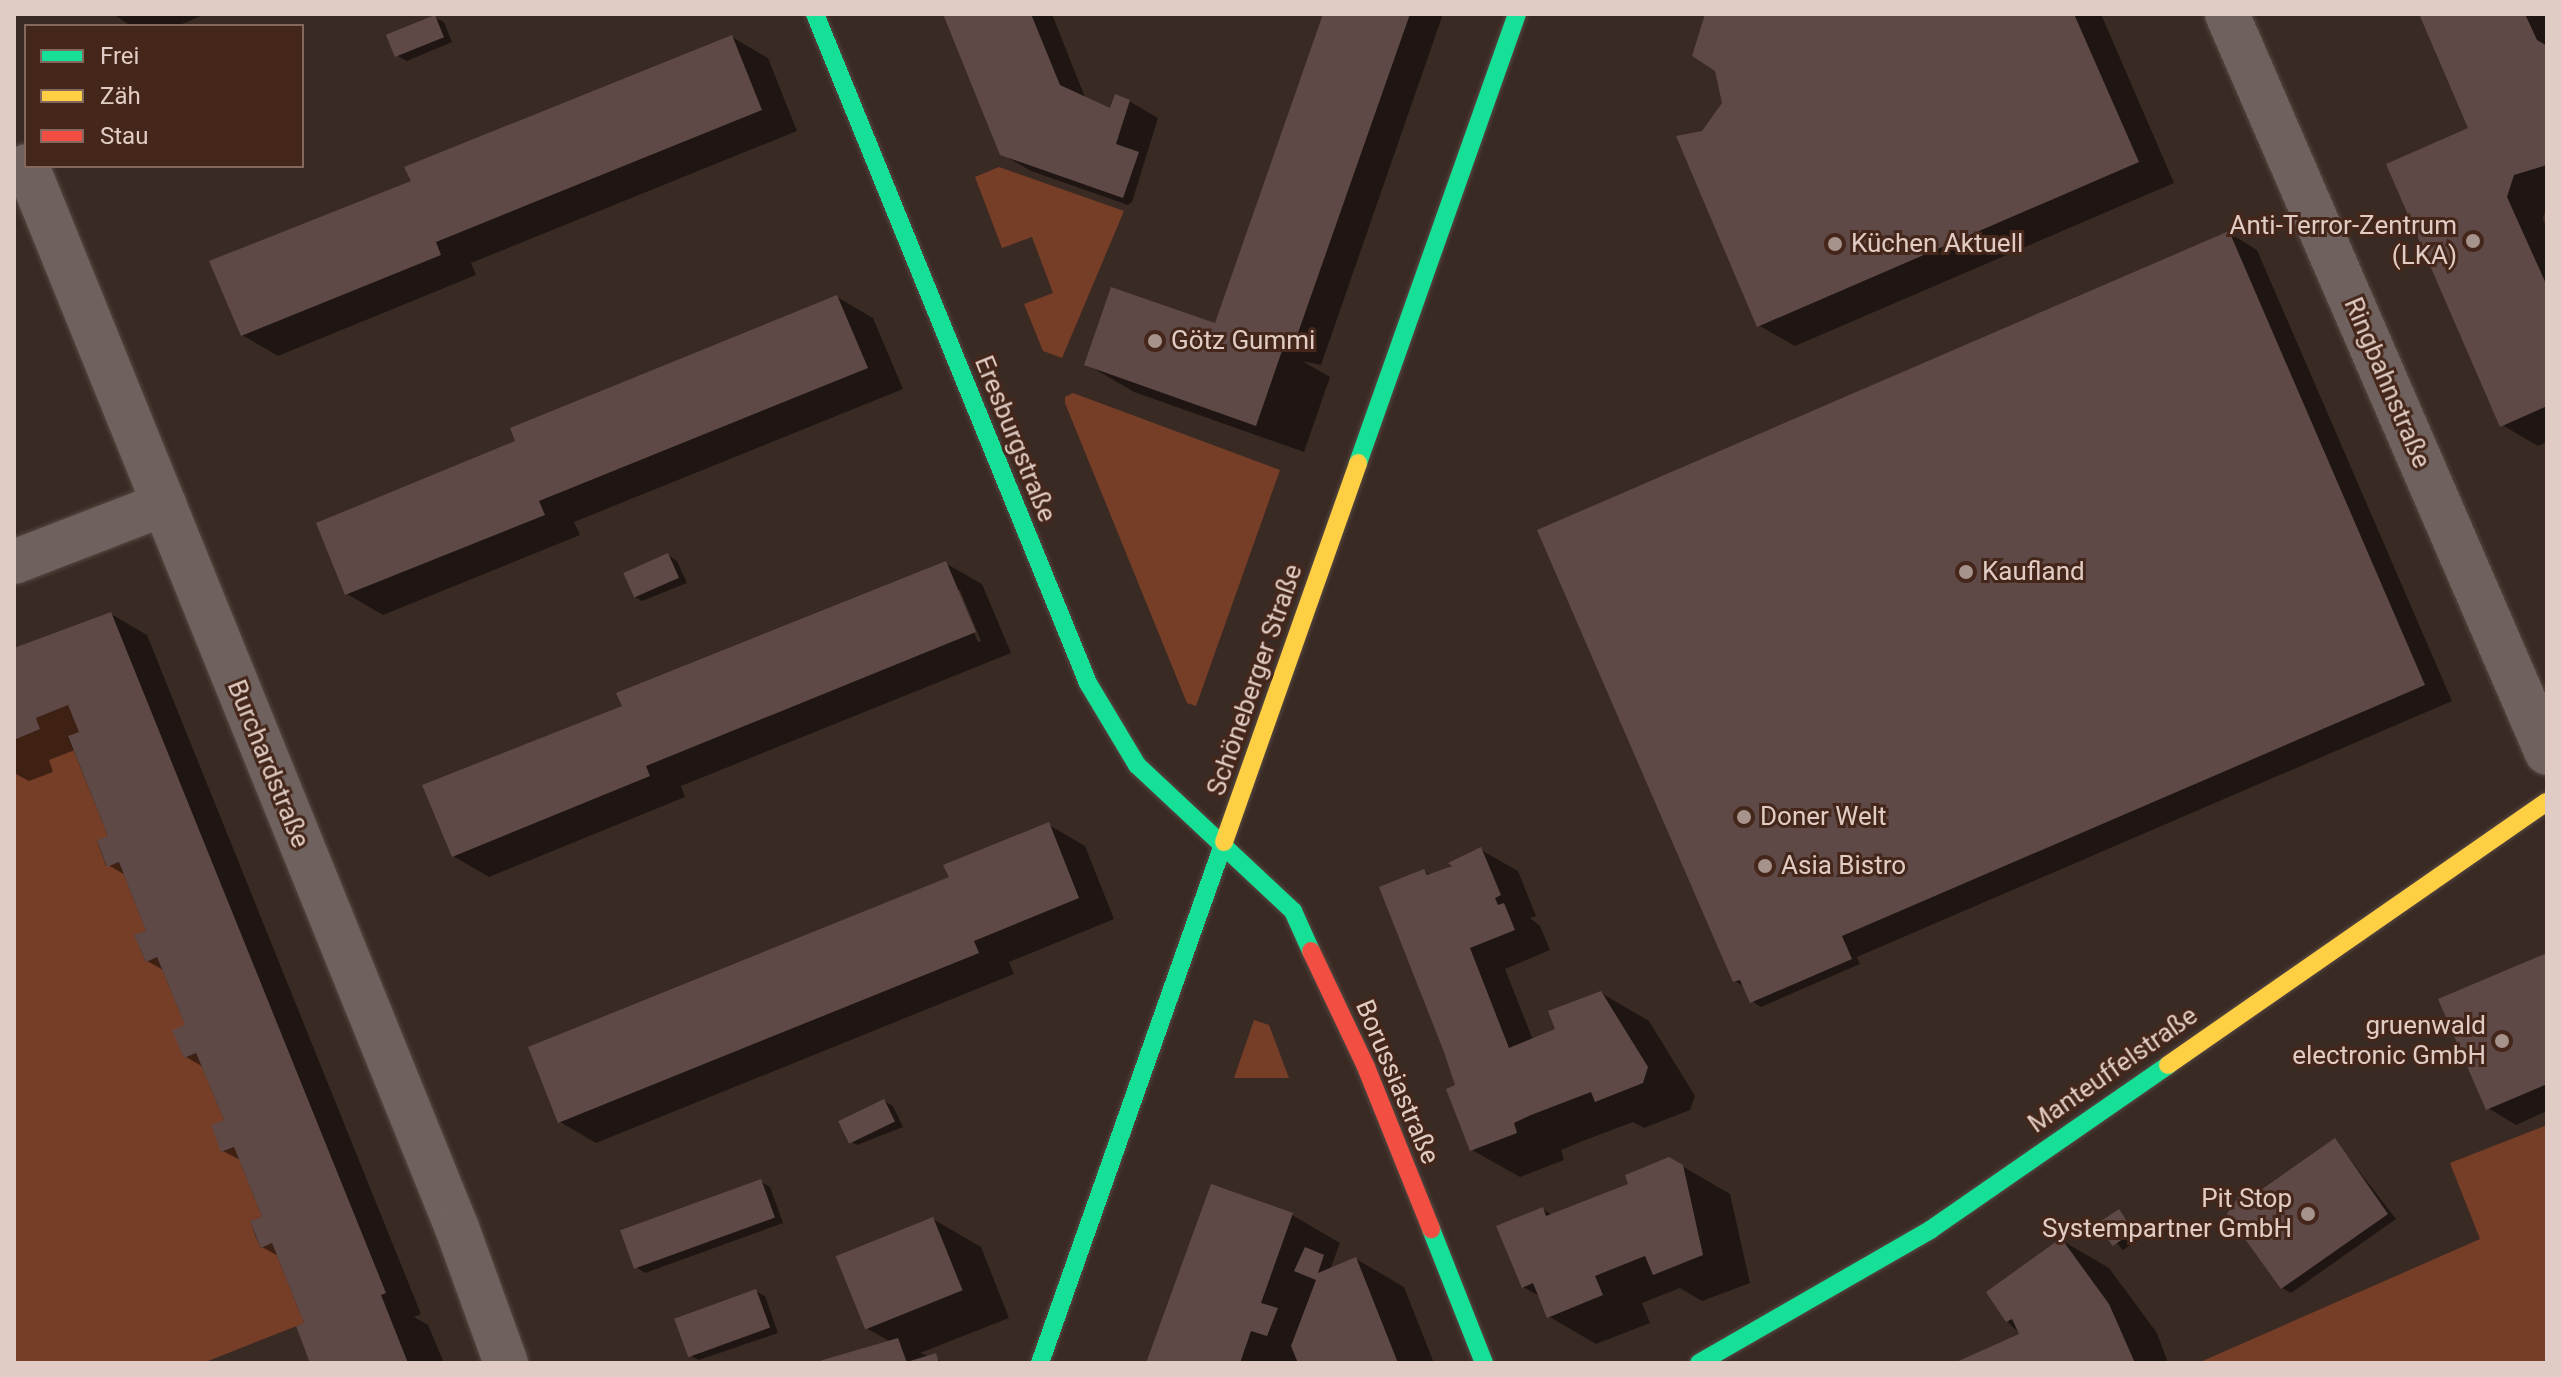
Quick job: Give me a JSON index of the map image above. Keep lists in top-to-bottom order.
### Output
{
  "streets": {
    "main road": [
      "Eresburgstraße",
      "Schöneberger Straße",
      "Manteuffelstraße",
      "Borussiastraße"
    ],
    "street": ["Ringbahnstraße", "Burchardstraße"]
  },
  "crossings": [
    ["Eresburgstraße", "Schöneberger Straße"],
    ["Eresburgstraße", "Borussiastraße"],
    ["Schöneberger Straße", "Borussiastraße"]
  ],
  "places": [
    "Anti-Terror-Zentrum (LKA)",
    "Küchen Aktuell",
    "Götz Gummi",
    "Kaufland",
    "Doner Welt",
    "Asia Bistro",
    "gruenwald electronic GmbH",
    "Pit Stop Systempartner GmbH"
  ],
  "legend": ["Frei", "Zäh", "Stau"]
}
